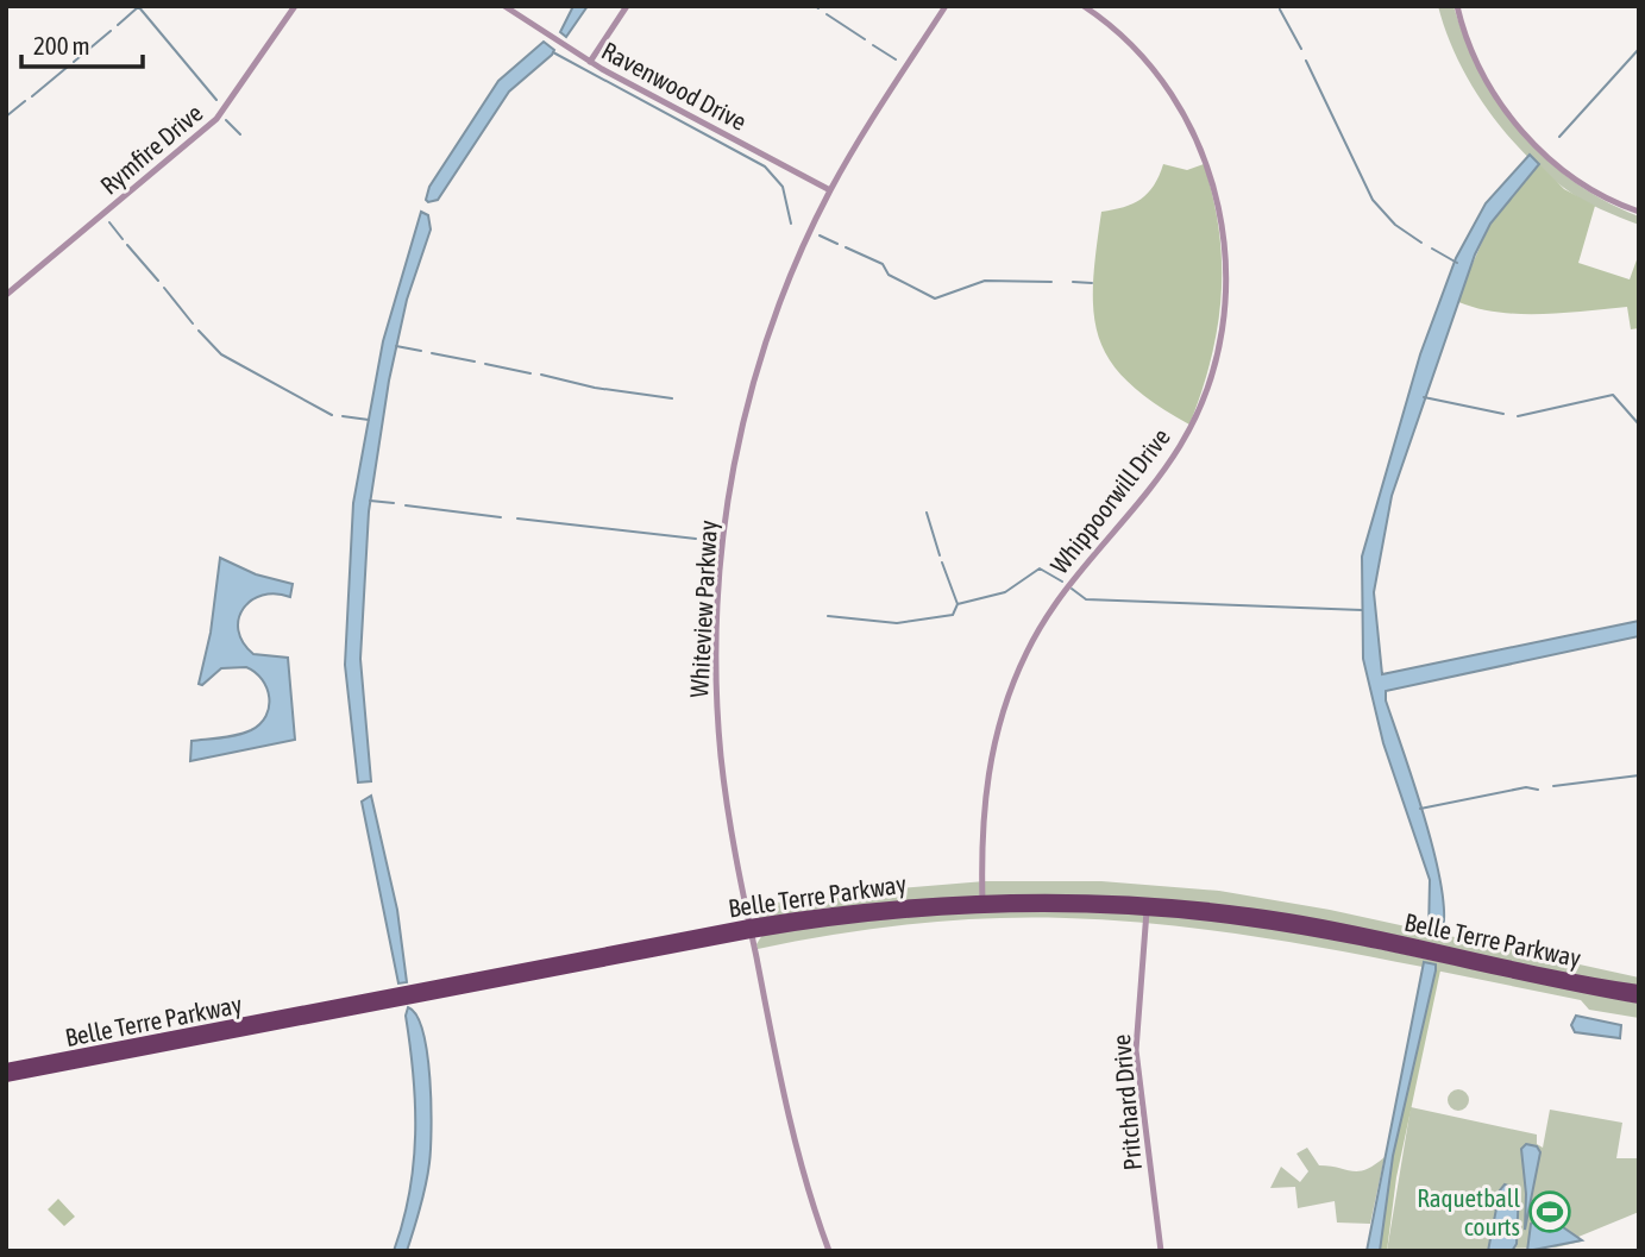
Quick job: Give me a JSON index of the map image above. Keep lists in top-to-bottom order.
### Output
{
  "streets": {
    "main road": ["Belle Terre Parkway"],
    "street": [
      "Ravenwood Drive",
      "Rymfire Drive",
      "Whippoorwill Drive",
      "Whiteview Parkway",
      "Pritchard Drive"
    ]
  },
  "crossings": [
    ["Ravenwood Drive", "Whiteview Parkway"],
    ["Whippoorwill Drive", "Belle Terre Parkway"],
    ["Whiteview Parkway", "Belle Terre Parkway"],
    ["Belle Terre Parkway", "Pritchard Drive"]
  ],
  "places": {
    "sports": ["Raquetball courts"]
  },
  "scale_bar": "200 m"
}
